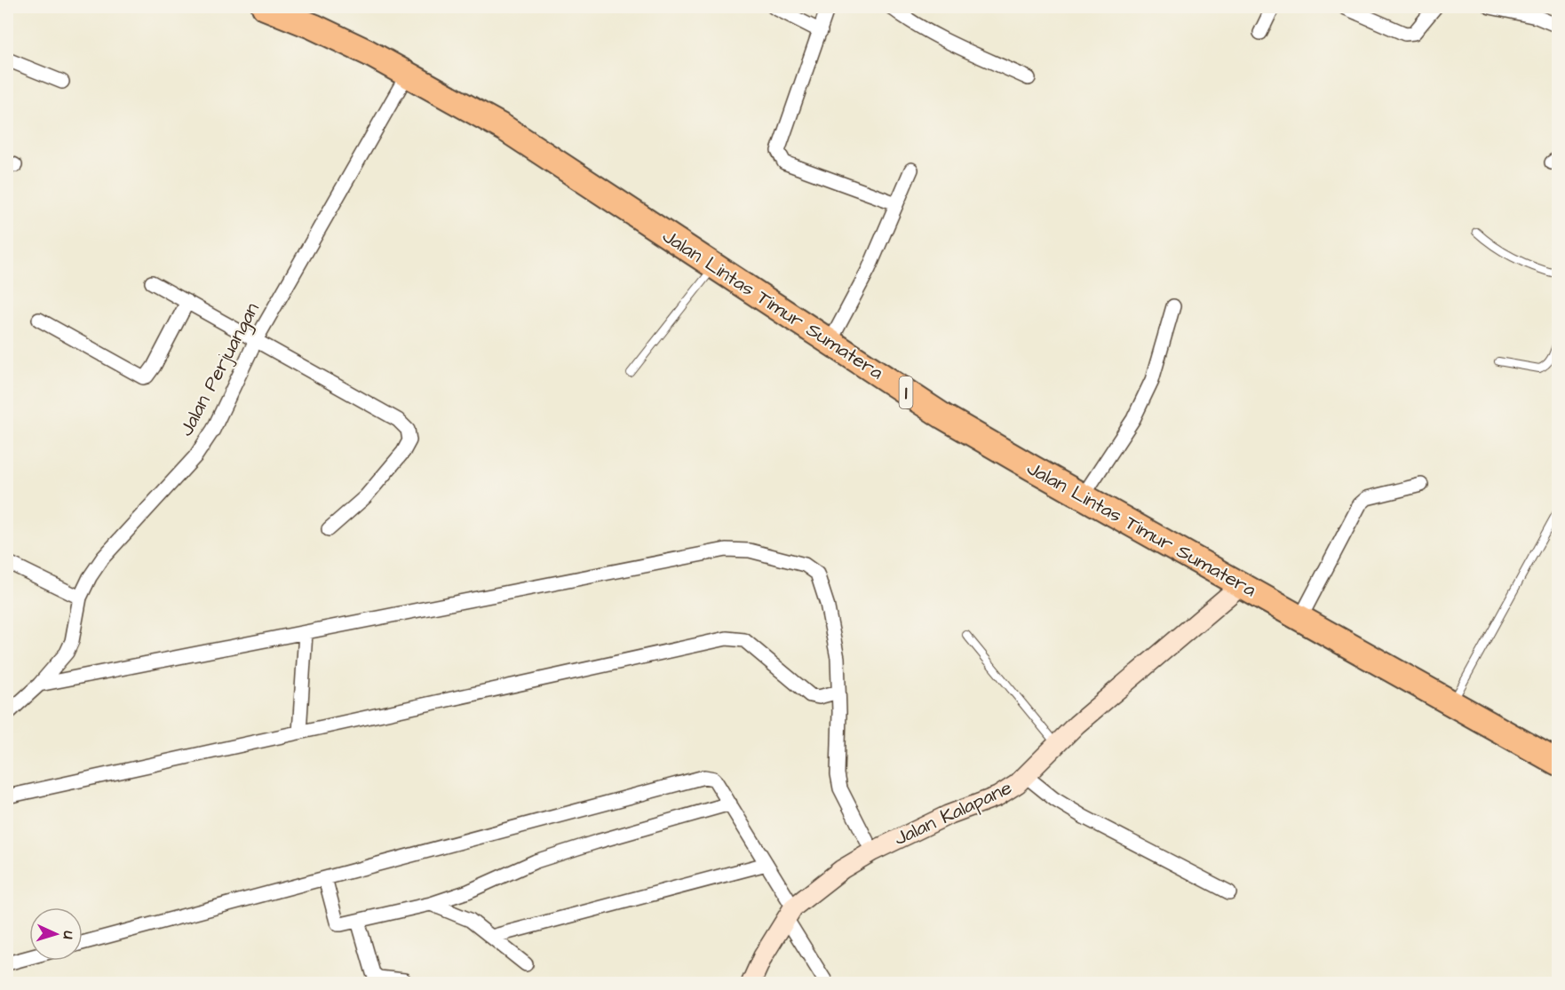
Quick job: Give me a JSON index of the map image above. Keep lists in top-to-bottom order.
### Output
{
  "streets": {
    "highway": ["Jalan Lintas Timur Sumatera", "1"],
    "street": ["Jalan Perjuangan", "Jalan Kalapane"]
  },
  "crossings": [
    ["Jalan Lintas Timur Sumatera", "Jalan Perjuangan"],
    ["Jalan Lintas Timur Sumatera", "Jalan Kalapane"]
  ],
  "north": "right"
}
